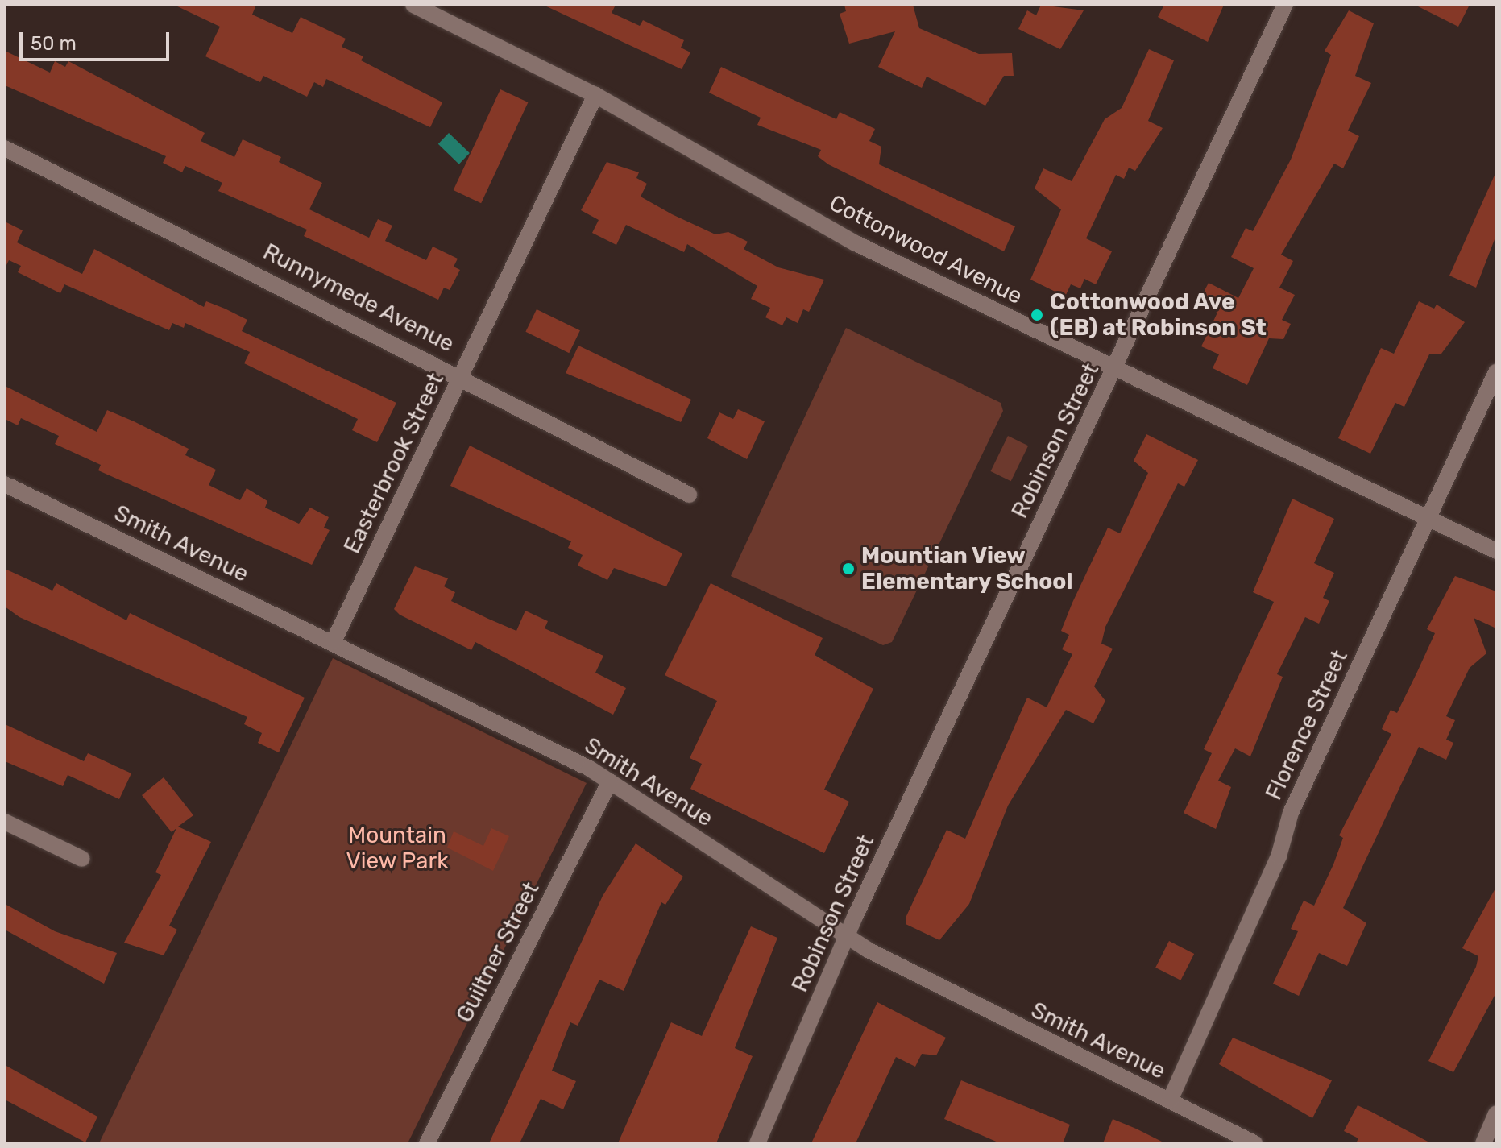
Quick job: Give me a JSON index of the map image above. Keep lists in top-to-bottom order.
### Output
{
  "streets": {
    "street": [
      "Cottonwood Avenue",
      "Runnymede Avenue",
      "Robinson Street",
      "Easterbrook Street",
      "Smith Avenue",
      "Florence Street",
      "Guiltner Street"
    ]
  },
  "crossings": [
    ["Cottonwood Avenue", "Robinson Street"],
    ["Cottonwood Avenue", "Easterbrook Street"],
    ["Cottonwood Avenue", "Florence Street"],
    ["Runnymede Avenue", "Easterbrook Street"],
    ["Robinson Street", "Smith Avenue"],
    ["Easterbrook Street", "Smith Avenue"],
    ["Smith Avenue", "Florence Street"],
    ["Smith Avenue", "Guiltner Street"]
  ],
  "parks": ["Mountain View Park"],
  "places": ["Cottonwood Ave (EB) at Robinson St", "Mountian View Elementary School"],
  "scale_bar": "50 m"
}
